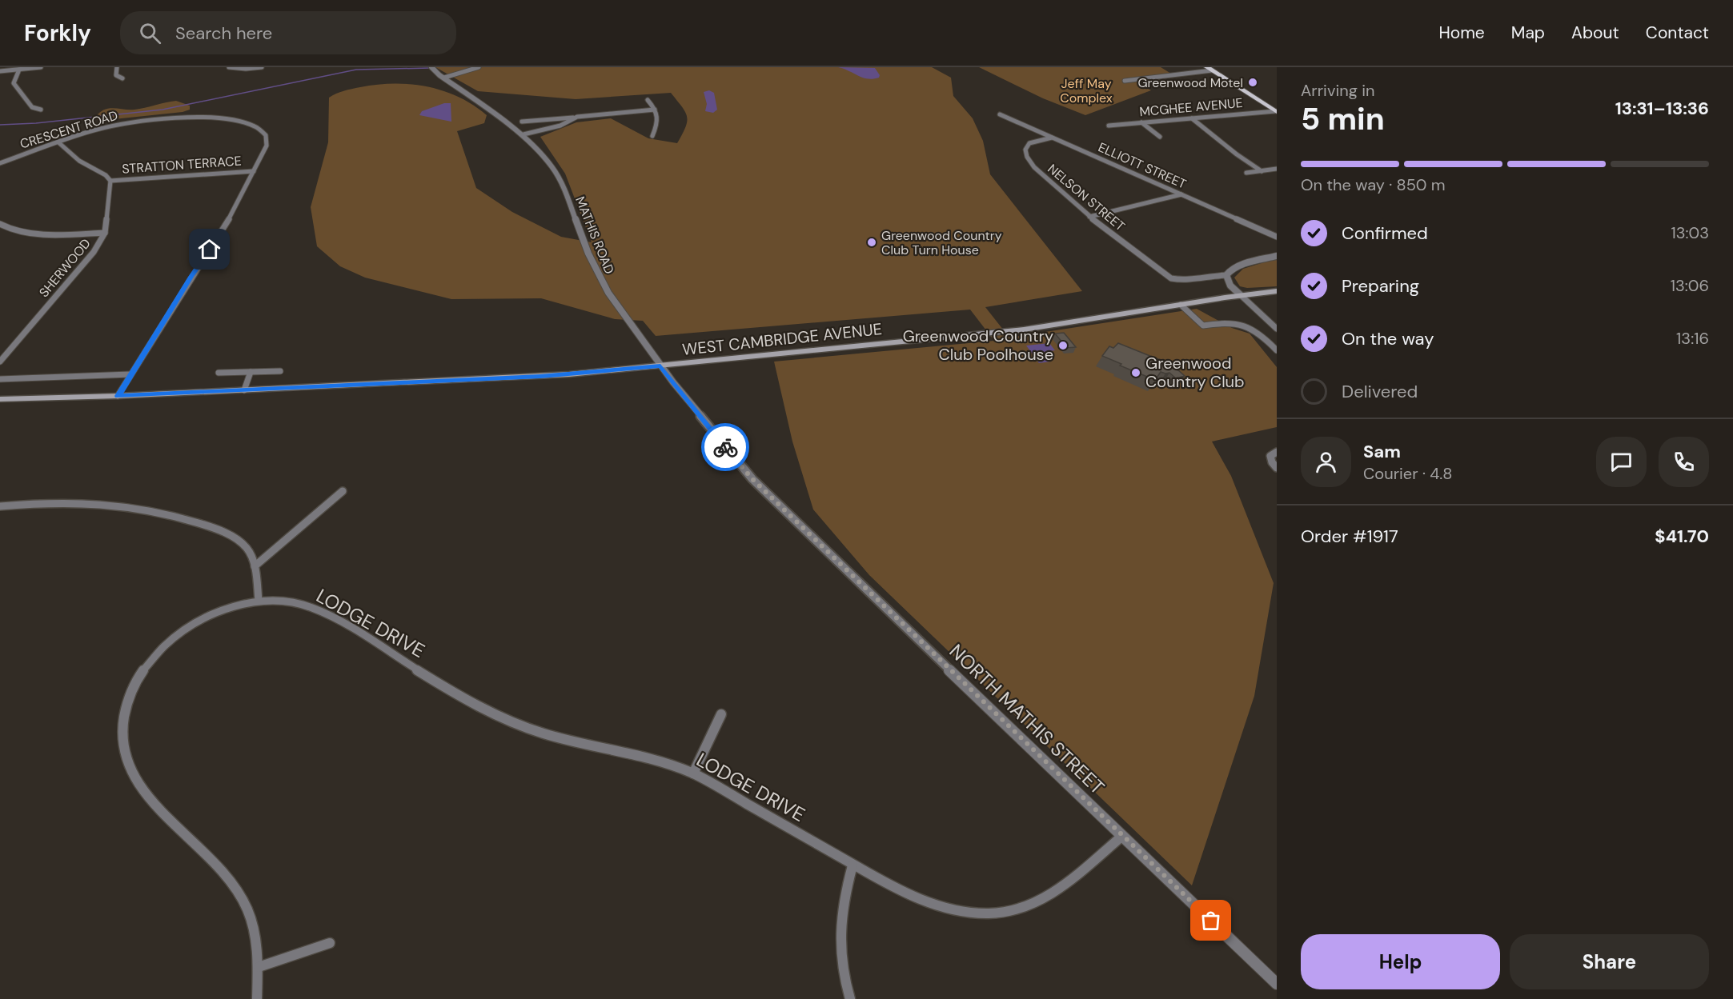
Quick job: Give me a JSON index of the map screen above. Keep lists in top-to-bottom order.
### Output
{
  "streets": {
    "main road": ["WEST CAMBRIDGE AVENUE"],
    "street": [
      "MCGHEE AVENUE",
      "CRESCENT ROAD",
      "STRATTON TERRACE",
      "ELLIOTT STREET",
      "NELSON STREET",
      "MATHIS ROAD",
      "SHERWOOD",
      "LODGE DRIVE",
      "NORTH MATHIS STREET"
    ]
  },
  "crossings": [
    ["CRESCENT ROAD", "STRATTON TERRACE"],
    ["CRESCENT ROAD", "WEST CAMBRIDGE AVENUE"],
    ["STRATTON TERRACE", "SHERWOOD"],
    ["ELLIOTT STREET", "NELSON STREET"],
    ["MATHIS ROAD", "WEST CAMBRIDGE AVENUE"],
    ["MATHIS ROAD", "NORTH MATHIS STREET"],
    ["LODGE DRIVE", "NORTH MATHIS STREET"]
  ],
  "parks": ["Jeff May Complex"],
  "places": [
    "Greenwood Motel",
    "Greenwood Country Club Turn House",
    "Greenwood Country Club Poolhouse",
    "Greenwood Country Club"
  ],
  "page": {
    "header": "Forkly",
    "search": "Search here",
    "nav": [
      "Home",
      "Map",
      "About",
      "Contact"
    ],
    "heading": ["5 min", "Arriving in", "13:31–13:36"],
    "panel": [
      "Sam",
      "Courier · 4.8",
      "Order #1917",
      "$41.70"
    ],
    "bar": "On the way · 850 m",
    "list": [
      ["Confirmed", "13:03"],
      ["Preparing", "13:06"],
      ["On the way", "13:16"],
      "Delivered"
    ],
    "buttons": ["Help", "Share"]
  }
}
